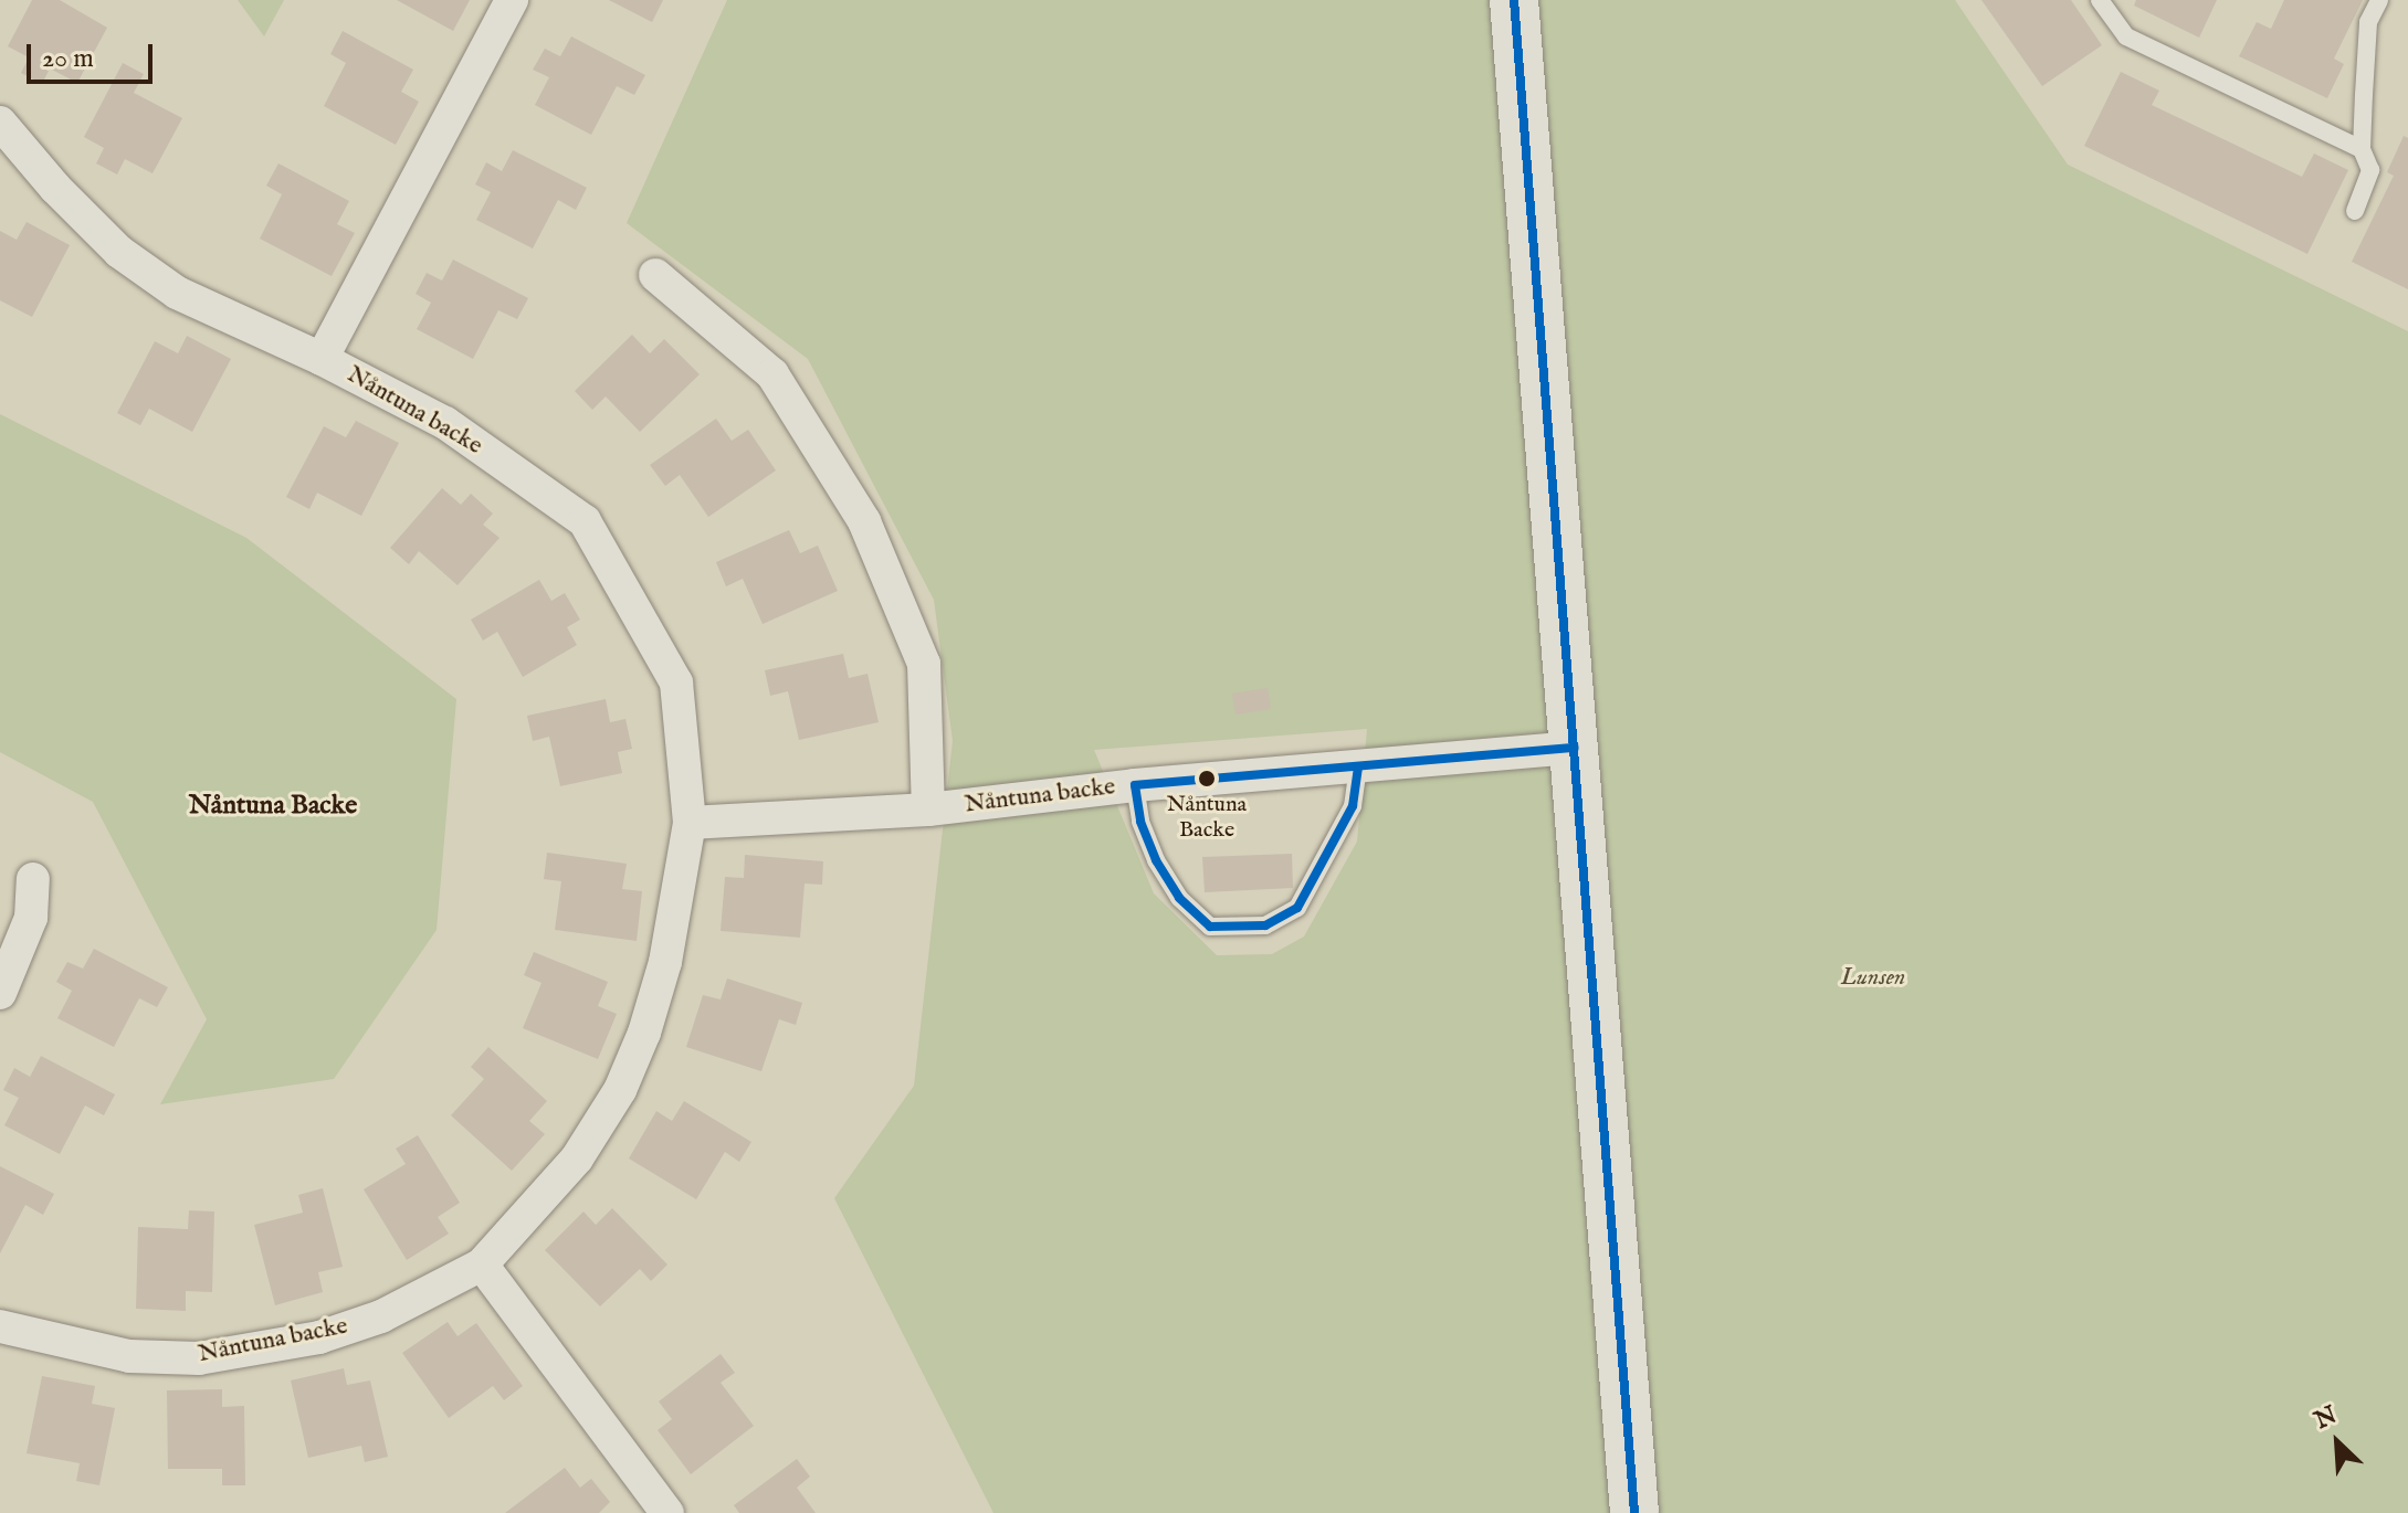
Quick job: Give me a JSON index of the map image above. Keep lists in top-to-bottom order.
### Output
{
  "streets": {
    "street": ["Nåntuna backe"]
  },
  "districts": ["Nåntuna Backe"],
  "parks": ["Lunsen"],
  "places": ["Nåntuna Backe"],
  "scale_bar": "20 m",
  "north": "top left"
}
